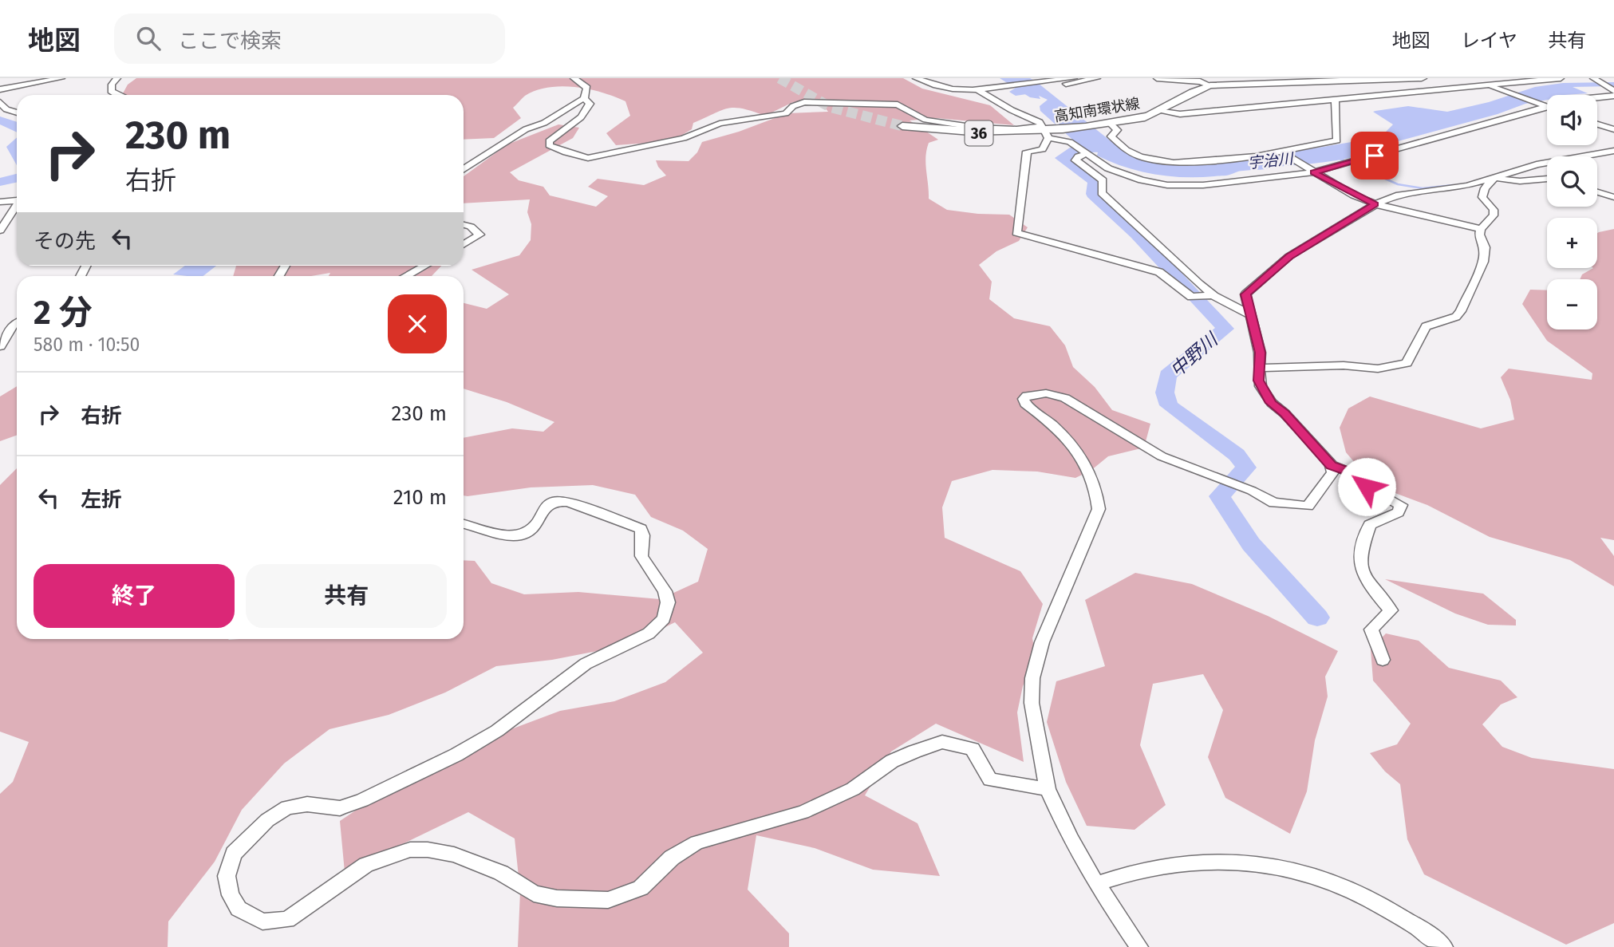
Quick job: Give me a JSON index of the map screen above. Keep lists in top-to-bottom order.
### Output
{
  "streets": {
    "main road": ["高知南環状線", "36"]
  },
  "water": ["宇治川", "中野川"],
  "page": {
    "header": "地図",
    "search": "ここで検索",
    "nav": ["地図", "レイヤ", "共有"],
    "map_buttons": ["+", "−"],
    "turn": ["230 m", "右折"],
    "then": "その先",
    "heading": ["2 分", "580 m · 10:50"],
    "list": [
      {
        "name": "右折",
        "value": "230 m"
      },
      {
        "name": "左折",
        "value": "210 m"
      }
    ],
    "buttons": ["終了", "共有"]
  }
}
